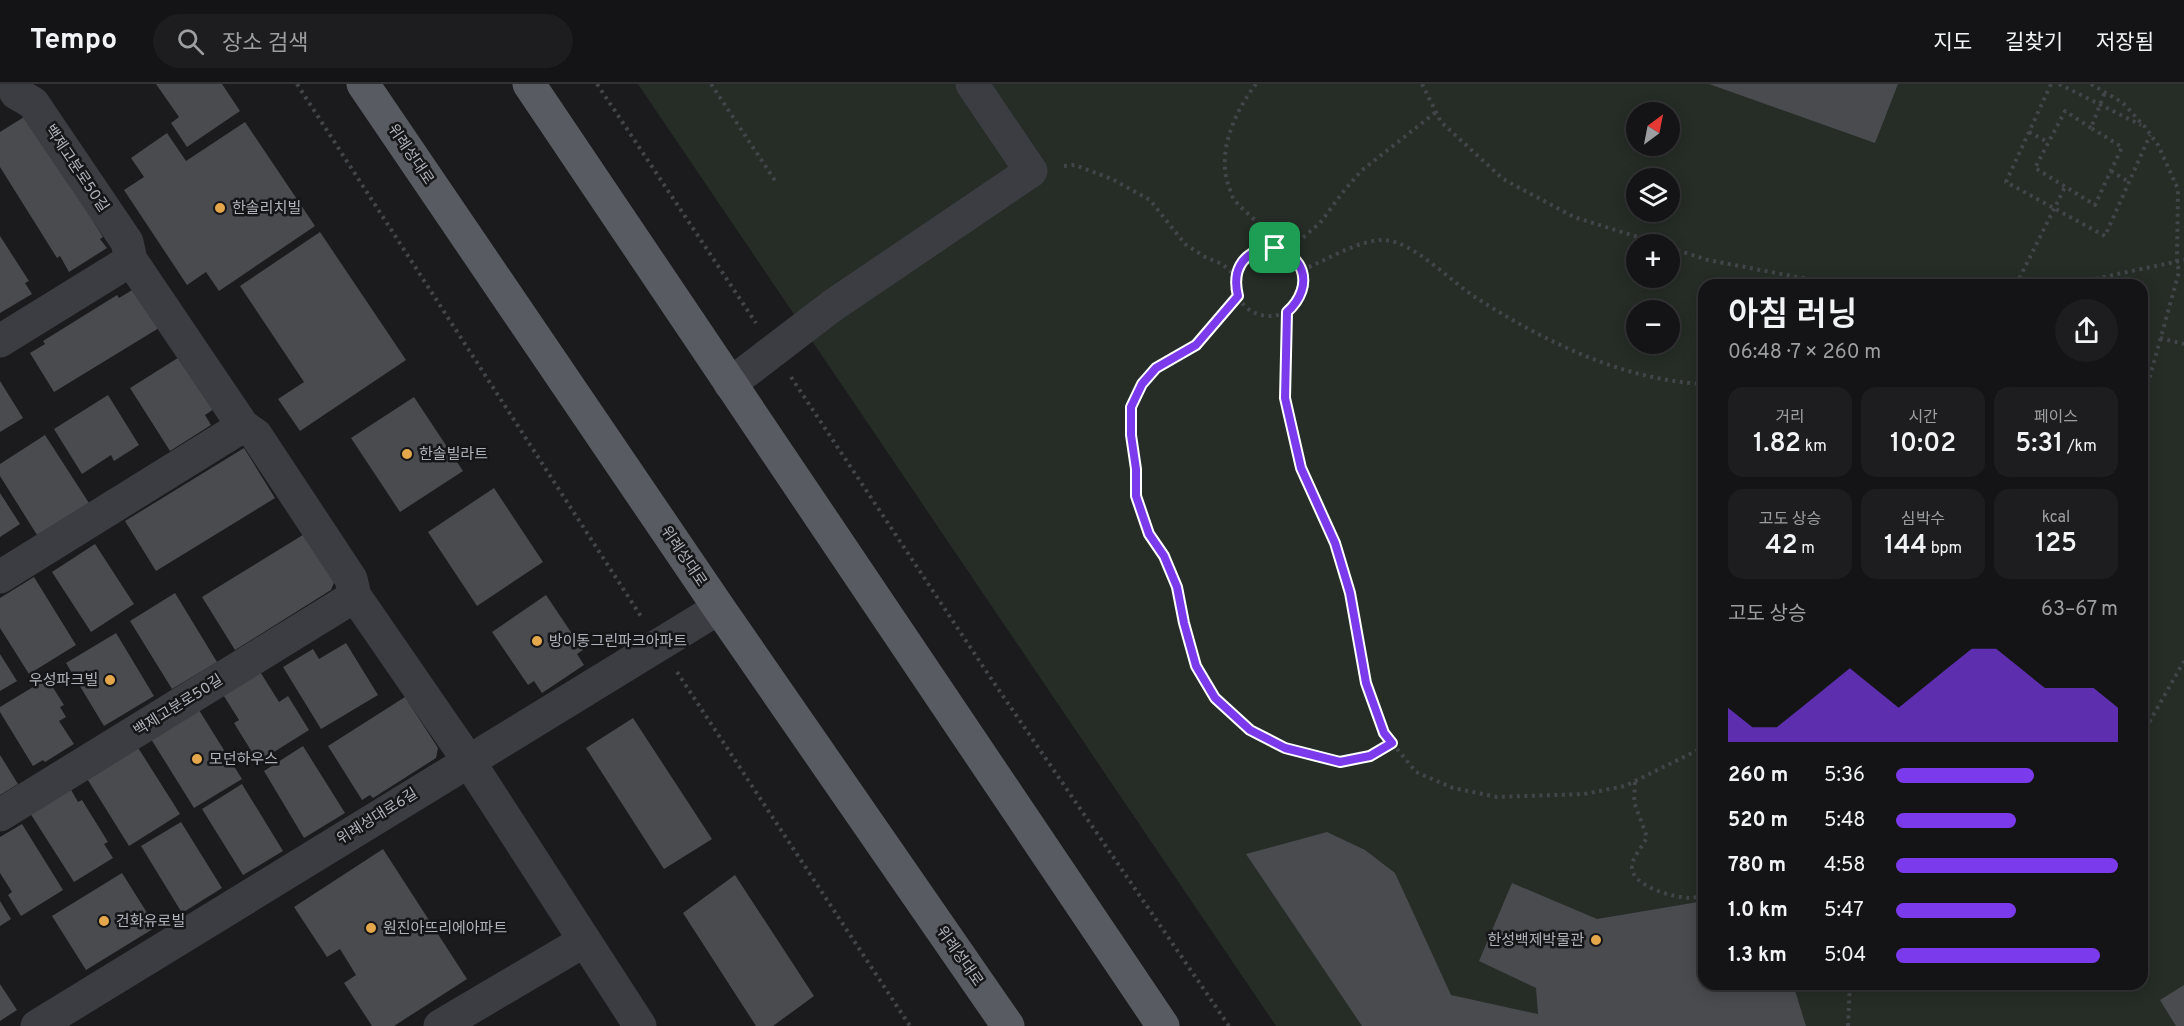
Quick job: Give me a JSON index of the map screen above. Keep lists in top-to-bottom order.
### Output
{
  "streets": {
    "main road": ["위례성대로"],
    "street": ["백제고분로50길", "위례성대로6길"]
  },
  "crossings": [
    ["위례성대로", "위례성대로6길"],
    ["백제고분로50길", "위례성대로6길"]
  ],
  "places": [
    "한솔리치빌",
    "한솔빌라트",
    "방이동그린파크아파트",
    "우성파크빌",
    "모던하우스",
    "건화유로빌",
    "원진아뜨리에아파트",
    "한성백제박물관"
  ],
  "north": "top right",
  "page": {
    "header": "Tempo",
    "search": "장소 검색",
    "nav": ["지도", "길찾기", "저장됨"],
    "map_buttons": ["+", "−"],
    "heading": ["아침 러닝", "06:48 · 7 × 260 m"],
    "stats": [
      ["거리", "1.82 km"],
      ["시간", "10:02"],
      ["페이스", "5:31 /km"],
      ["고도 상승", "42 m"],
      ["심박수", "144 bpm"],
      ["kcal", "125"]
    ],
    "chart": ["고도 상승", "63–67 m"],
    "list": [
      {
        "name": "260 m",
        "note": "5:36"
      },
      {
        "name": "520 m",
        "note": "5:48"
      },
      {
        "name": "780 m",
        "note": "4:58"
      },
      {
        "name": "1.0 km",
        "note": "5:47"
      },
      {
        "name": "1.3 km",
        "note": "5:04"
      }
    ]
  }
}
